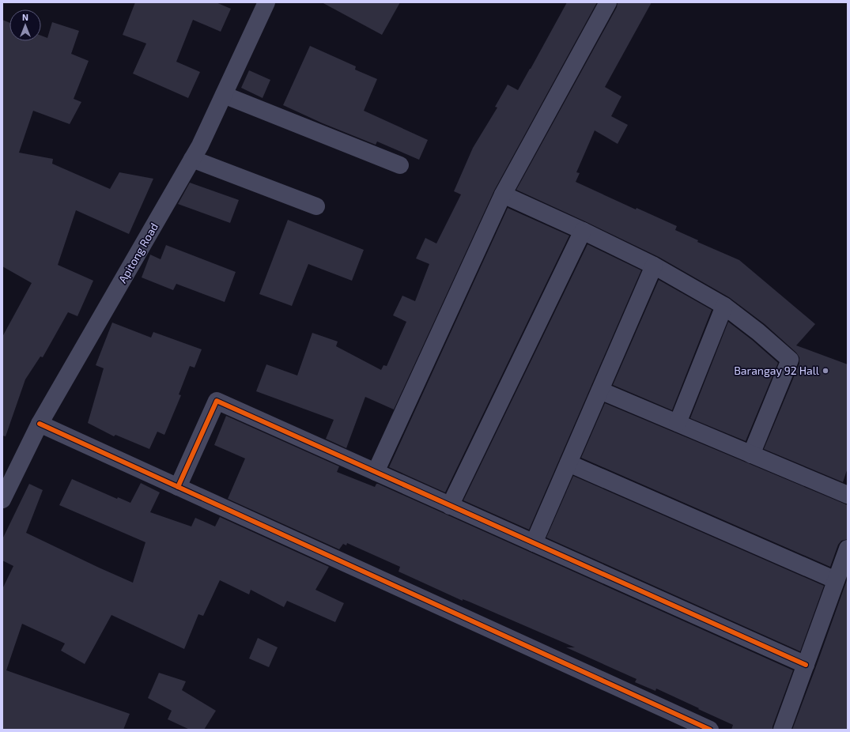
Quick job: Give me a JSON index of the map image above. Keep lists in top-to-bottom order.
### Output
{
  "streets": {
    "street": ["Apitong Road"]
  },
  "places": ["Barangay 92 Hall"],
  "north": "top"
}
